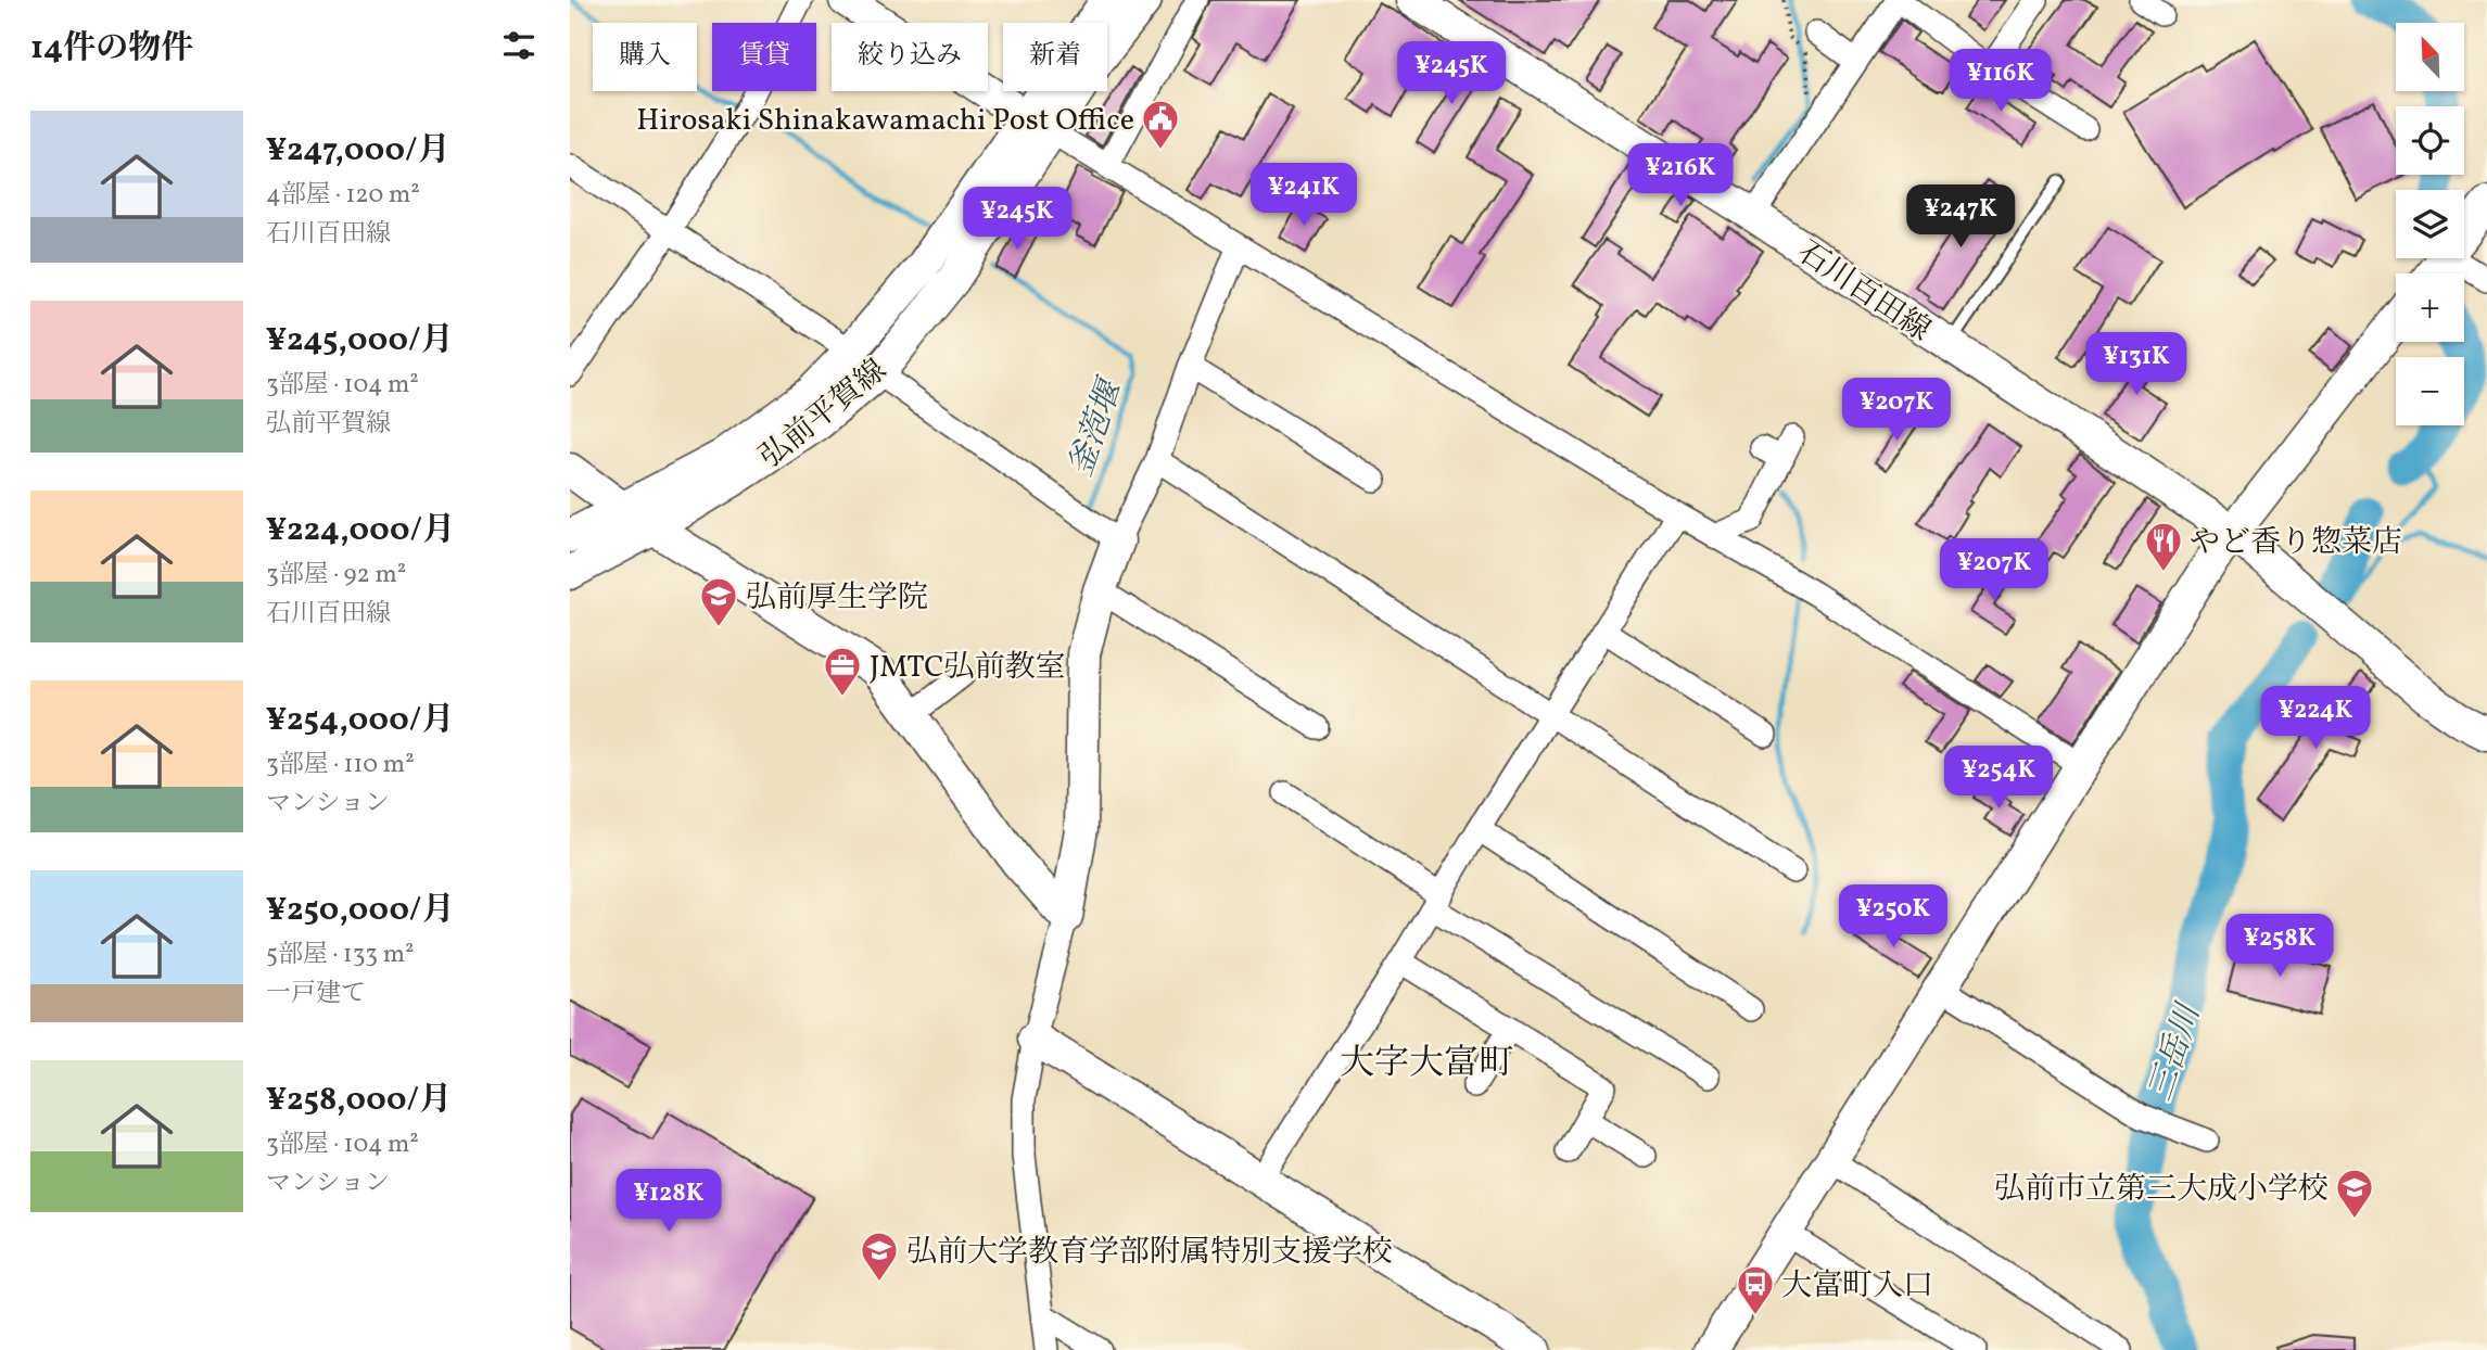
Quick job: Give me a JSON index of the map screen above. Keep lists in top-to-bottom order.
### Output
{
  "streets": {
    "street": ["石川百田線", "弘前平賀線"]
  },
  "districts": ["大字大富町"],
  "water": ["釜萢堰", "三岳川"],
  "places": {
    "public building": ["Hirosaki Shinakawamachi Post Office"],
    "restaurant": ["やど香り惣菜店"],
    "school or university": ["弘前厚生学院", "弘前市立第三大成小学校", "弘前大学教育学部附属特別支援学校"],
    "office": ["JMTC弘前教室"],
    "bus stop": ["大富町入口"]
  },
  "north": "top left",
  "page": {
    "heading": "14件の物件",
    "map_buttons": ["+", "−"],
    "chip": [
      "購入",
      "賃貸",
      "絞り込み",
      "新着"
    ],
    "price": [
      "¥245K",
      "¥116K",
      "¥216K",
      "¥241K",
      "¥247K",
      "¥245K",
      "¥131K",
      "¥207K",
      "¥207K",
      "¥224K",
      "¥254K",
      "¥250K",
      "¥258K",
      "¥128K"
    ],
    "list": [
      {
        "name": "¥247,000/月",
        "note": "4部屋 · 120 m² · 石川百田線"
      },
      {
        "name": "¥245,000/月",
        "note": "3部屋 · 104 m² · 弘前平賀線"
      },
      {
        "name": "¥224,000/月",
        "note": "3部屋 · 92 m² · 石川百田線"
      },
      {
        "name": "¥254,000/月",
        "note": "3部屋 · 110 m² · マンション"
      },
      {
        "name": "¥250,000/月",
        "note": "5部屋 · 133 m² · 一戸建て"
      },
      {
        "name": "¥258,000/月",
        "note": "3部屋 · 104 m² · マンション"
      }
    ]
  }
}
